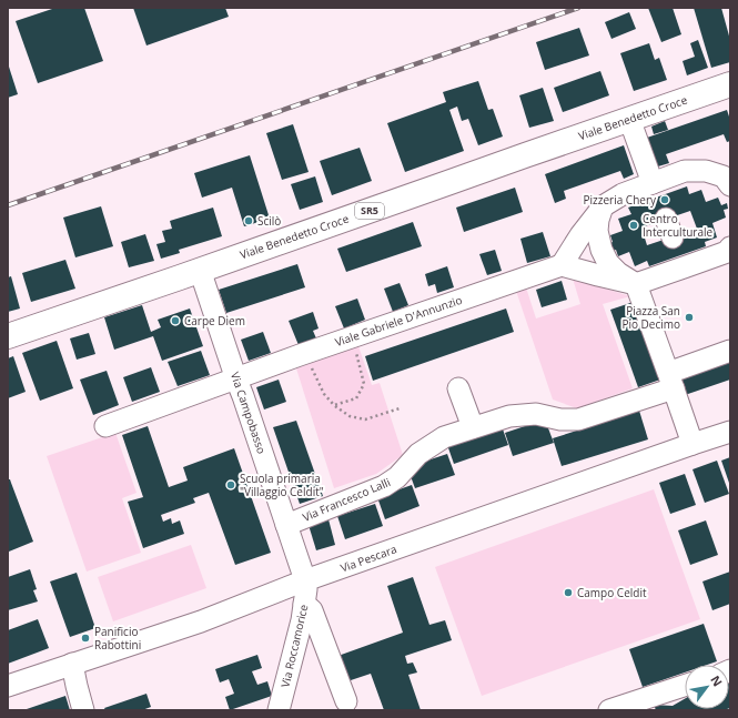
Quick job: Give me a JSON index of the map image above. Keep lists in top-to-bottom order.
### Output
{
  "streets": {
    "main road": ["Viale Benedetto Croce", "SR5"],
    "street": [
      "Viale Gabriele D'Annunzio",
      "Via Campobasso",
      "Via Francesco Lalli",
      "Via Pescara",
      "Via Roccamorice"
    ]
  },
  "crossings": [
    ["Viale Benedetto Croce", "Via Campobasso"],
    ["Viale Gabriele D'Annunzio", "Via Campobasso"],
    ["Via Campobasso", "Via Francesco Lalli"],
    ["Via Campobasso", "Via Pescara"],
    ["Via Campobasso", "Via Roccamorice"],
    ["Via Pescara", "Via Roccamorice"]
  ],
  "places": [
    "Pizzeria Chery",
    "Scilò",
    "Centro Interculturale",
    "Piazza San Pio Decimo",
    "Carpe Diem",
    "Scuola primaria \"Villaggio Celdit\"",
    "Campo Celdit",
    "Panificio Rabottini"
  ],
  "north": "top right"
}
